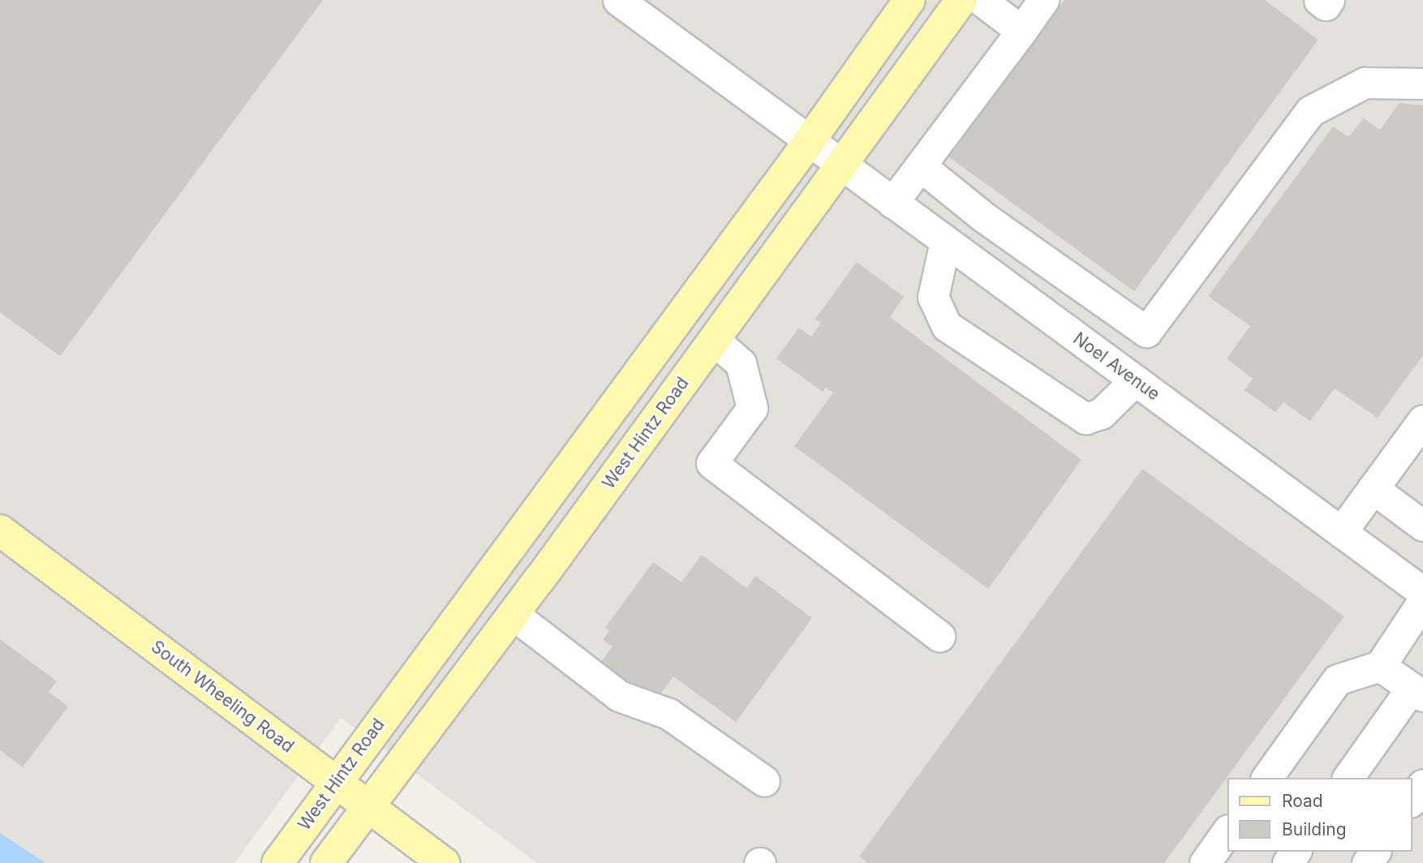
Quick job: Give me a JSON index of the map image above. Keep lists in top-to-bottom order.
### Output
{
  "streets": {
    "main road": ["West Hintz Road", "South Wheeling Road"],
    "street": ["Noel Avenue"]
  },
  "crossings": [
    ["Noel Avenue", "West Hintz Road"],
    ["West Hintz Road", "South Wheeling Road"]
  ],
  "legend": ["Road", "Building"]
}
